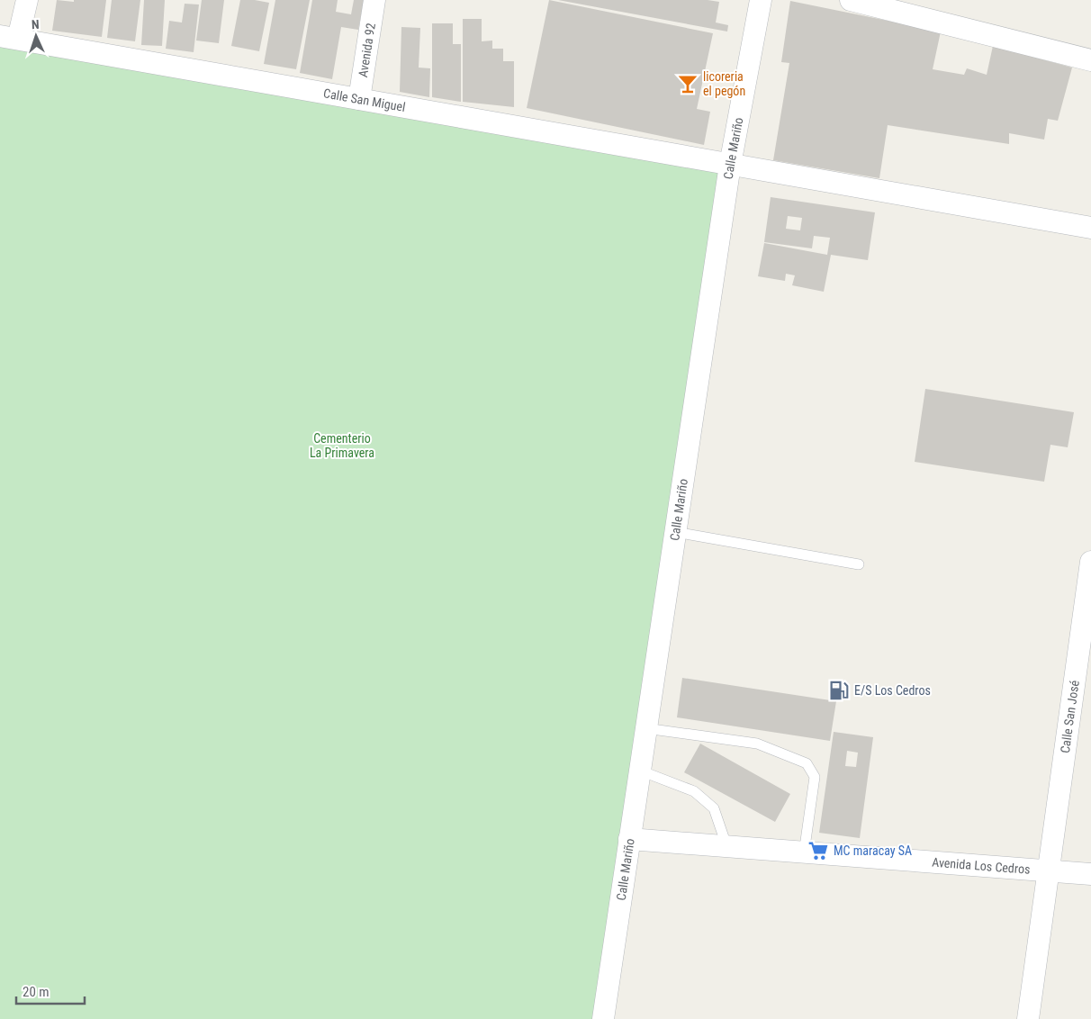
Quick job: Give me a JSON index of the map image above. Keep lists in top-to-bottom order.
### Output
{
  "streets": {
    "street": [
      "Avenida 92",
      "Calle San Miguel",
      "Calle Mariño",
      "Calle San José",
      "Avenida Los Cedros"
    ]
  },
  "crossings": [
    ["Avenida 92", "Calle San Miguel"],
    ["Calle San Miguel", "Calle Mariño"],
    ["Calle Mariño", "Avenida Los Cedros"],
    ["Calle San José", "Avenida Los Cedros"]
  ],
  "parks": ["Cementerio La Primavera"],
  "places": {
    "bar": ["licoreria el pegón"],
    "fuel station": ["E/S Los Cedros"],
    "supermarket": ["MC maracay SA"]
  },
  "scale_bar": "20 m",
  "north": "top"
}
